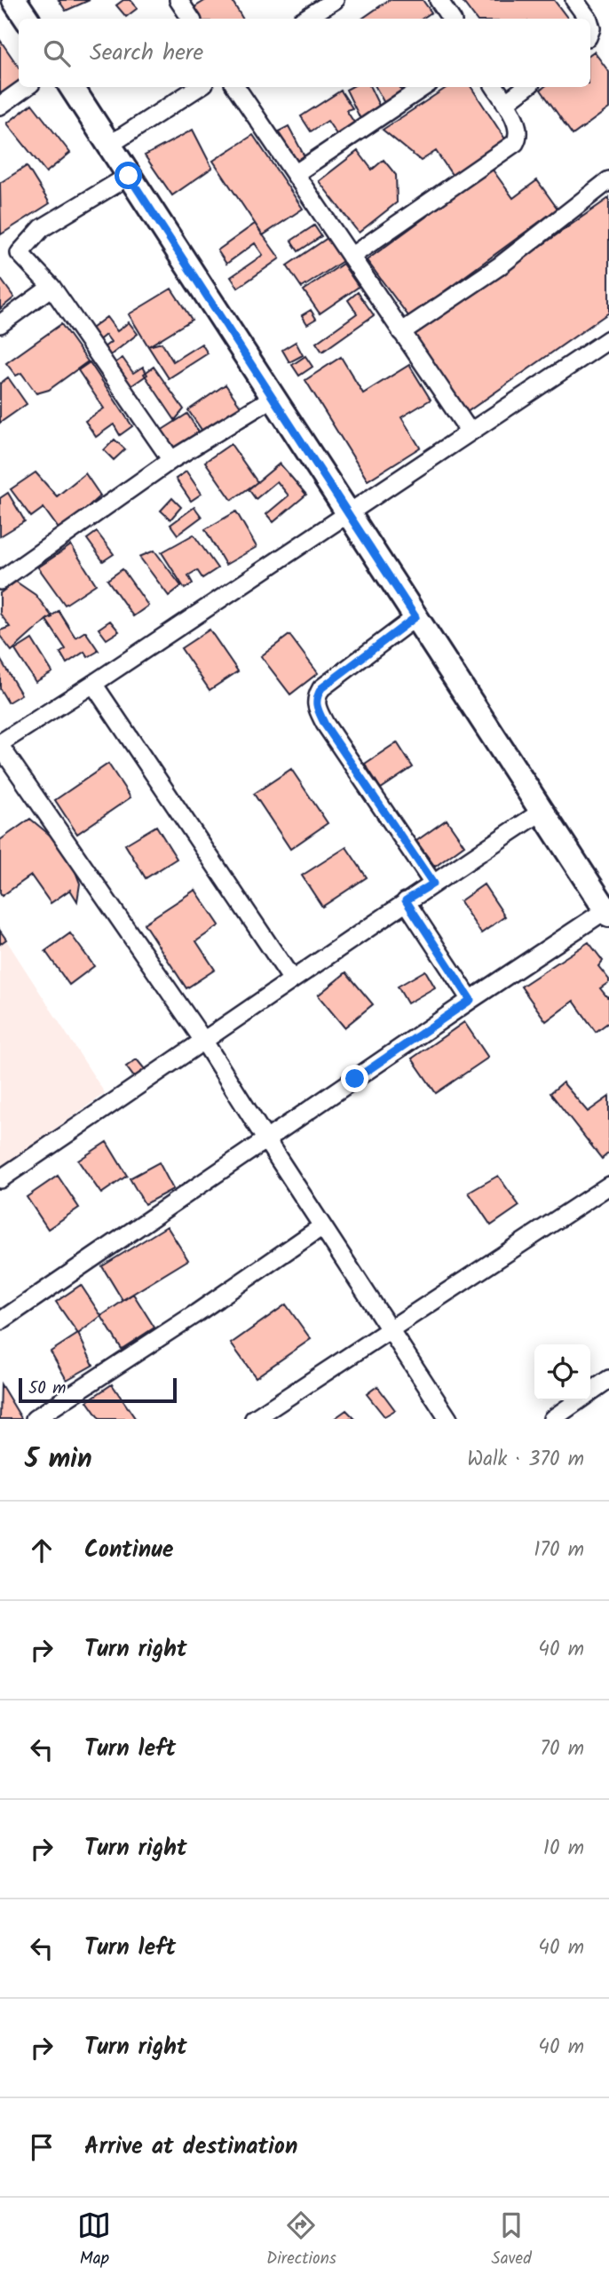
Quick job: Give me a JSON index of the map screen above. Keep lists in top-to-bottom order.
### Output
{
  "scale_bar": "50 m",
  "page": {
    "search": "Search here",
    "scale": "50 m",
    "heading": ["5 min", "Walk · 370 m"],
    "list": [
      ["Continue", "170 m"],
      ["Turn right", "40 m"],
      ["Turn left", "70 m"],
      ["Turn right", "10 m"],
      ["Turn left", "40 m"],
      ["Turn right", "40 m"],
      "Arrive at destination"
    ],
    "nav": ["Map", "Directions", "Saved"]
  }
}
